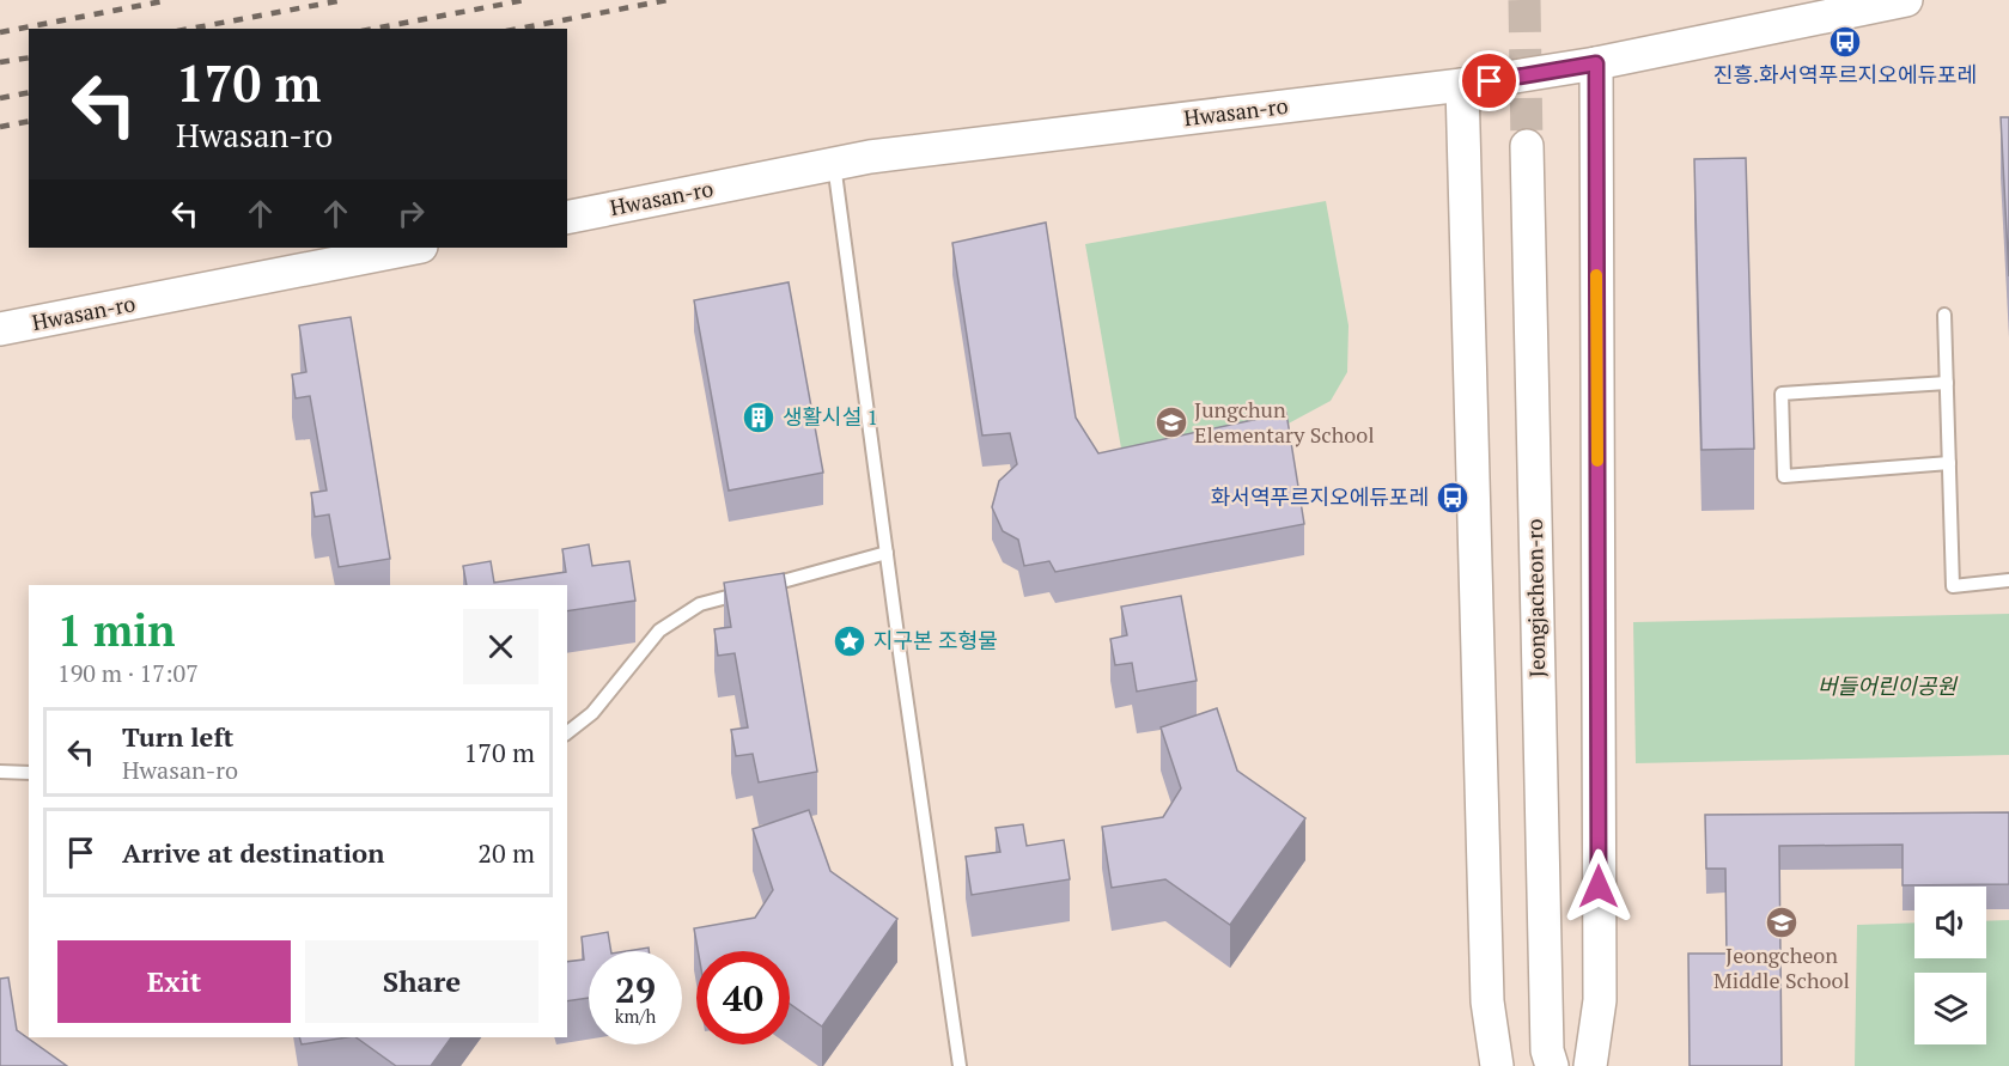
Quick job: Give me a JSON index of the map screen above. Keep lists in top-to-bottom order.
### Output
{
  "streets": {
    "street": ["Hwasan-ro", "Jeongjacheon-ro"]
  },
  "parks": ["버들어린이공원"],
  "places": {
    "bus stop": ["진흥.화서역푸르지오에듀포레", "화서역푸르지오에듀포레"],
    "building": ["생활시설 1"],
    "school or university": ["Jungchun Elementary School", "Jeongcheon Middle School"],
    "place": ["지구본 조형물"]
  },
  "page": {
    "turn": ["170 m", "Hwasan-ro"],
    "heading": ["1 min", "190 m · 17:07"],
    "list": [
      {
        "name": "Turn left",
        "note": "Hwasan-ro",
        "value": "170 m"
      },
      {
        "name": "Arrive at destination",
        "value": "20 m"
      }
    ],
    "buttons": ["Exit", "Share"],
    "speed": "29 km/h",
    "limit": "40"
  }
}
